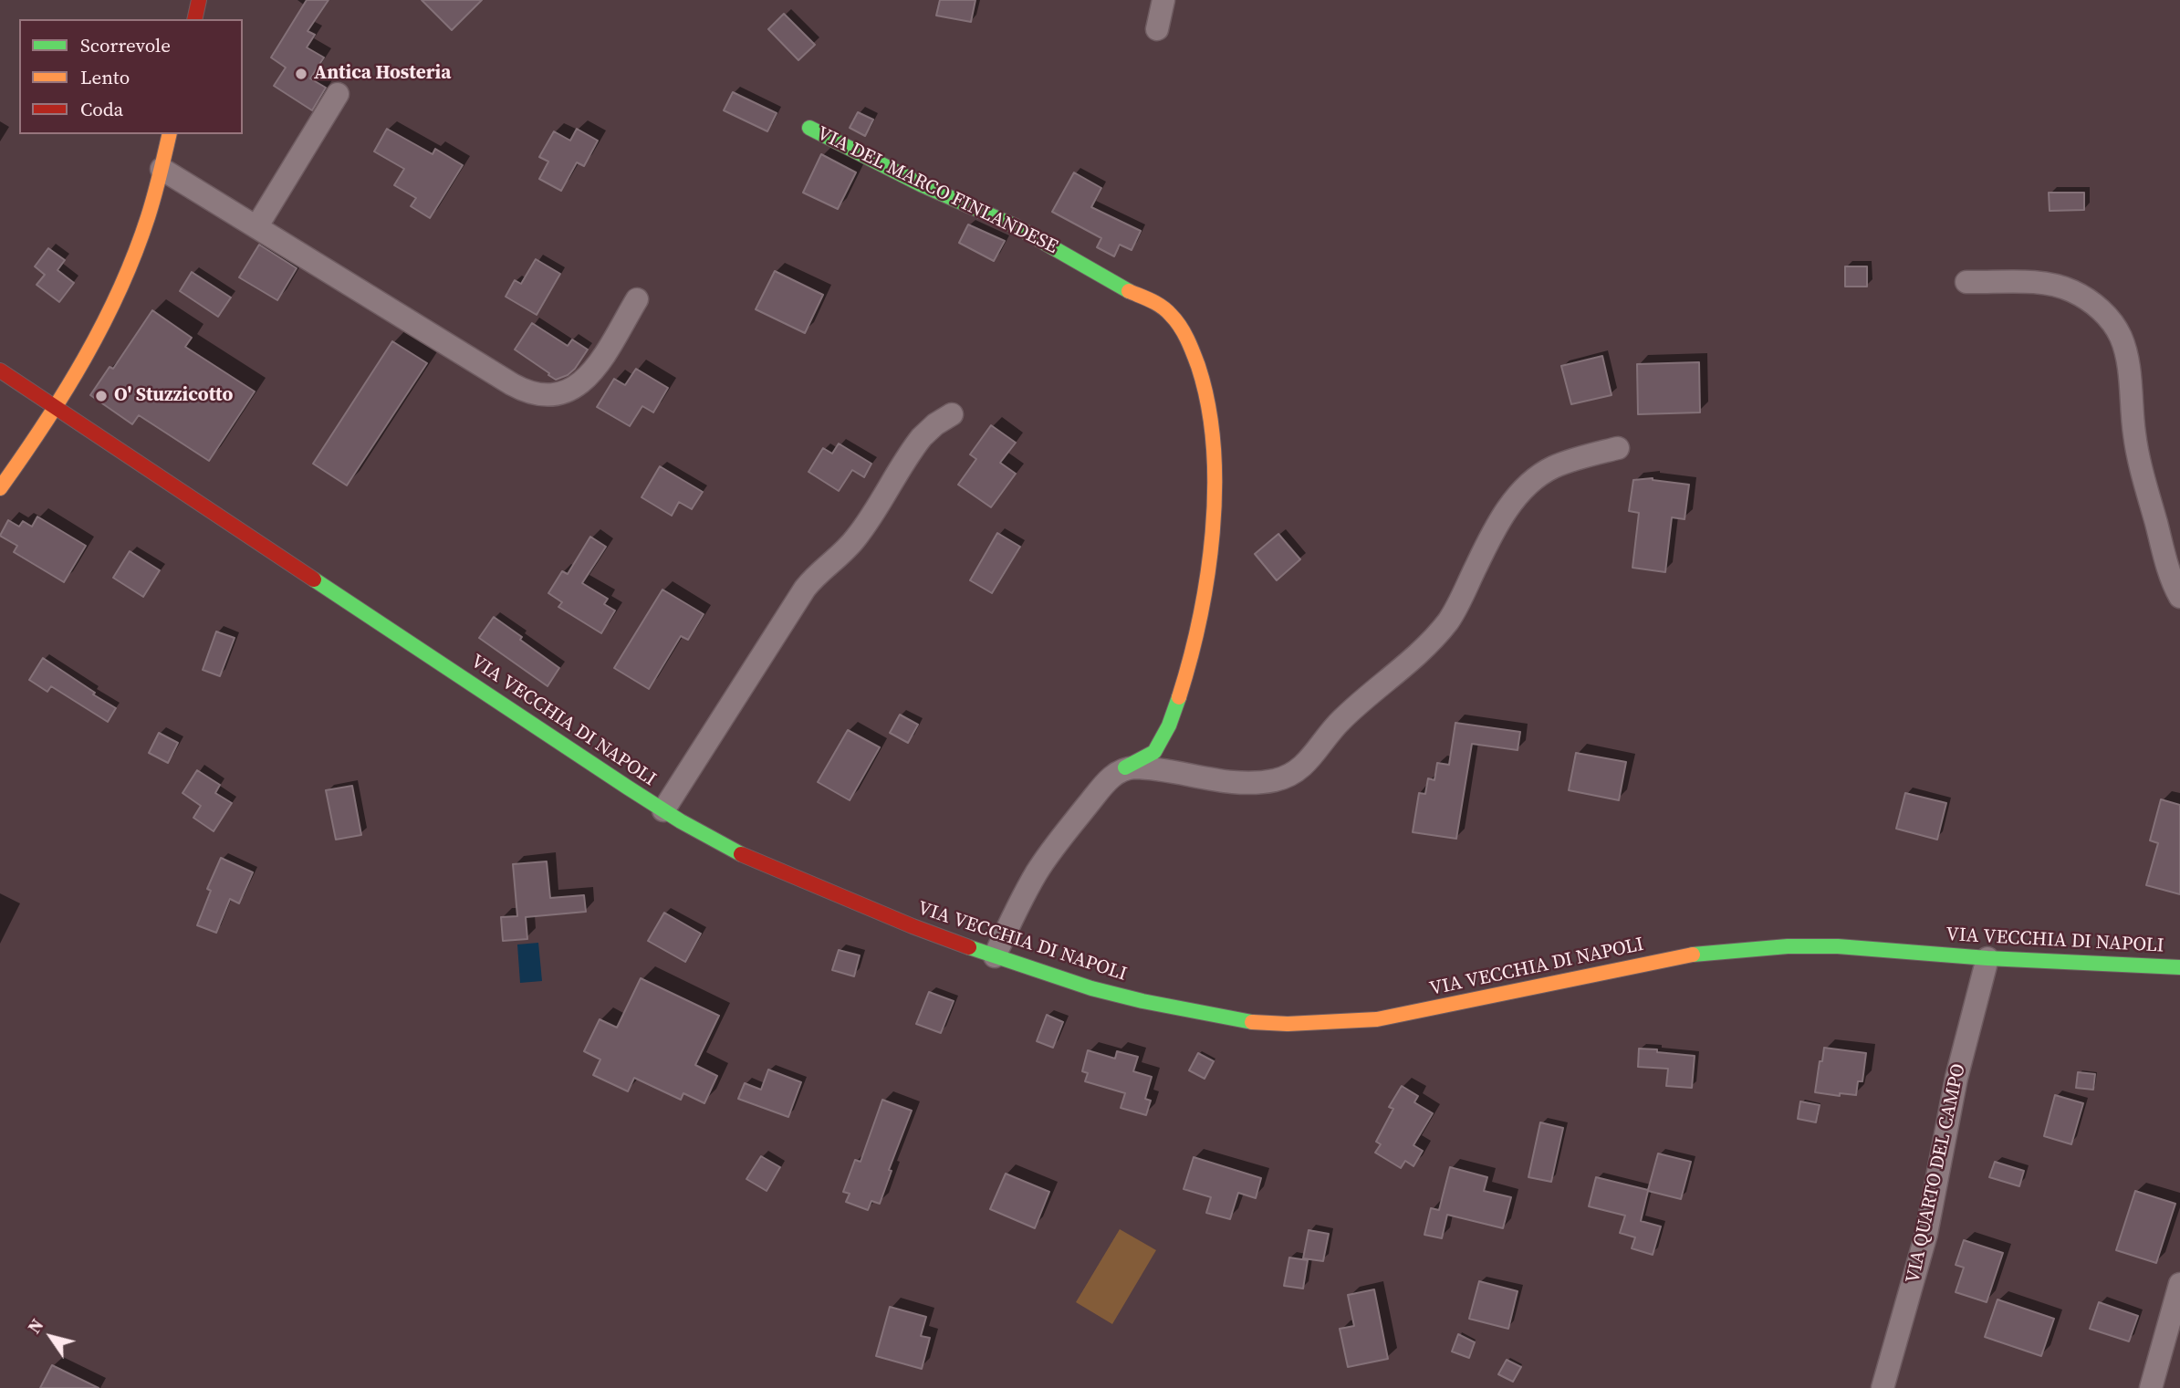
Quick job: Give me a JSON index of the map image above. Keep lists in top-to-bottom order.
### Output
{
  "streets": {
    "street": ["VIA DEL MARCO FINLANDESE", "VIA VECCHIA DI NAPOLI", "VIA QUARTO DEL CAMPO"]
  },
  "crossings": [
    ["VIA DEL MARCO FINLANDESE", "VIA VECCHIA DI NAPOLI"],
    ["VIA VECCHIA DI NAPOLI", "VIA QUARTO DEL CAMPO"]
  ],
  "places": ["Antica Hosteria", "O' Stuzzicotto"],
  "legend": ["Scorrevole", "Lento", "Coda"],
  "north": "top left"
}
